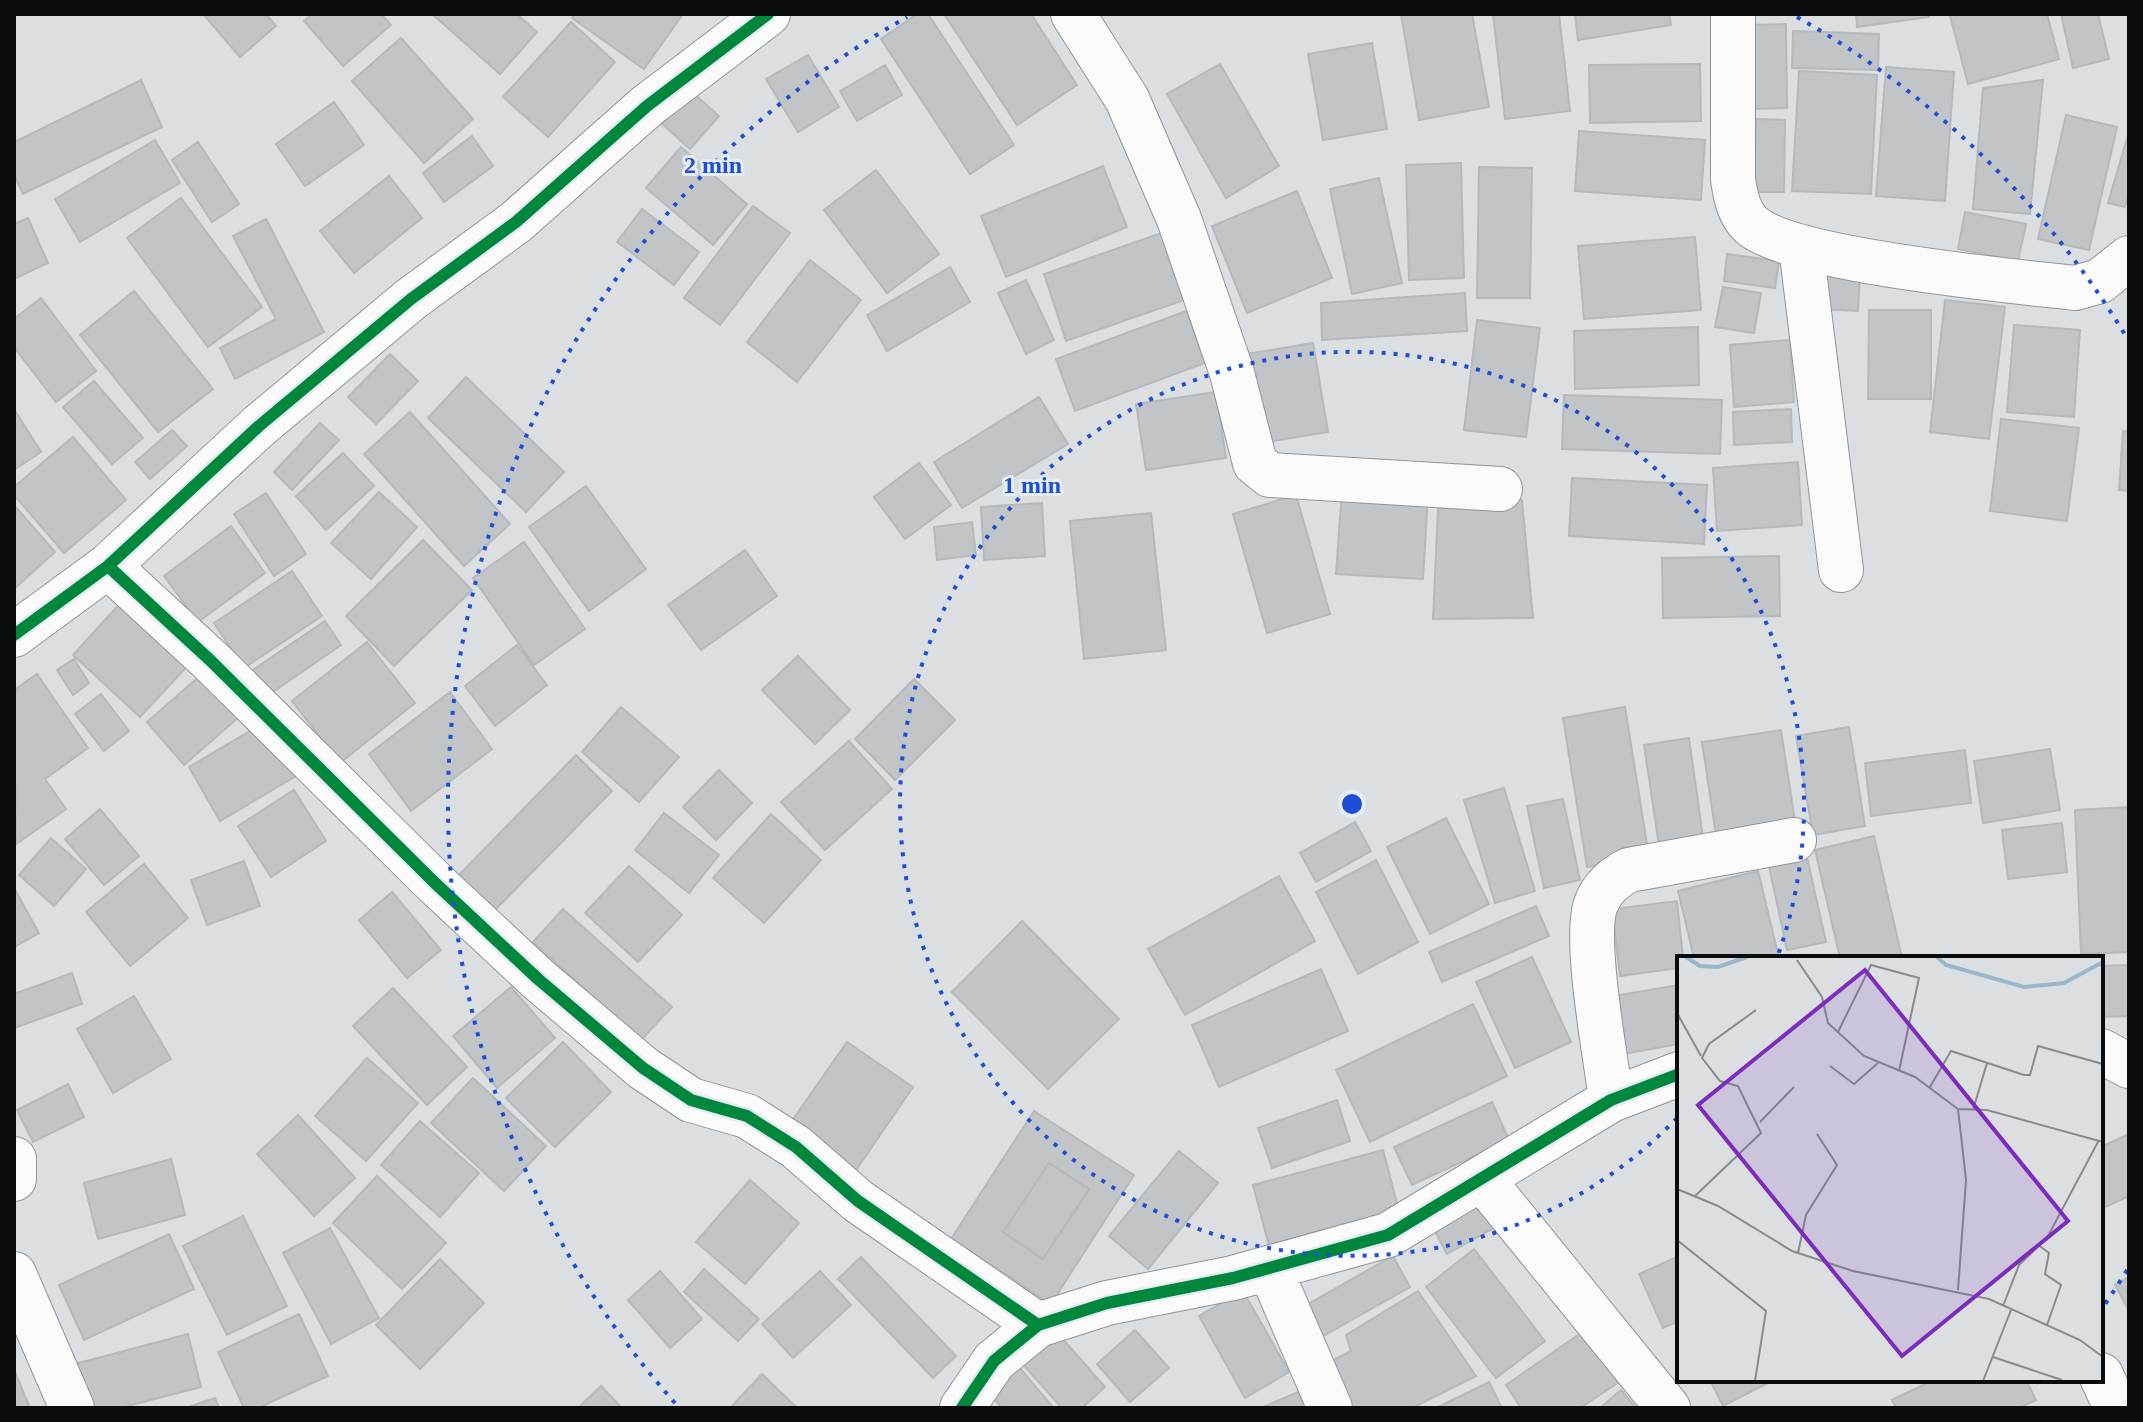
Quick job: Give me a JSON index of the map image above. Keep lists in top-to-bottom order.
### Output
{
  "rings": ["2 min", "1 min"]
}
